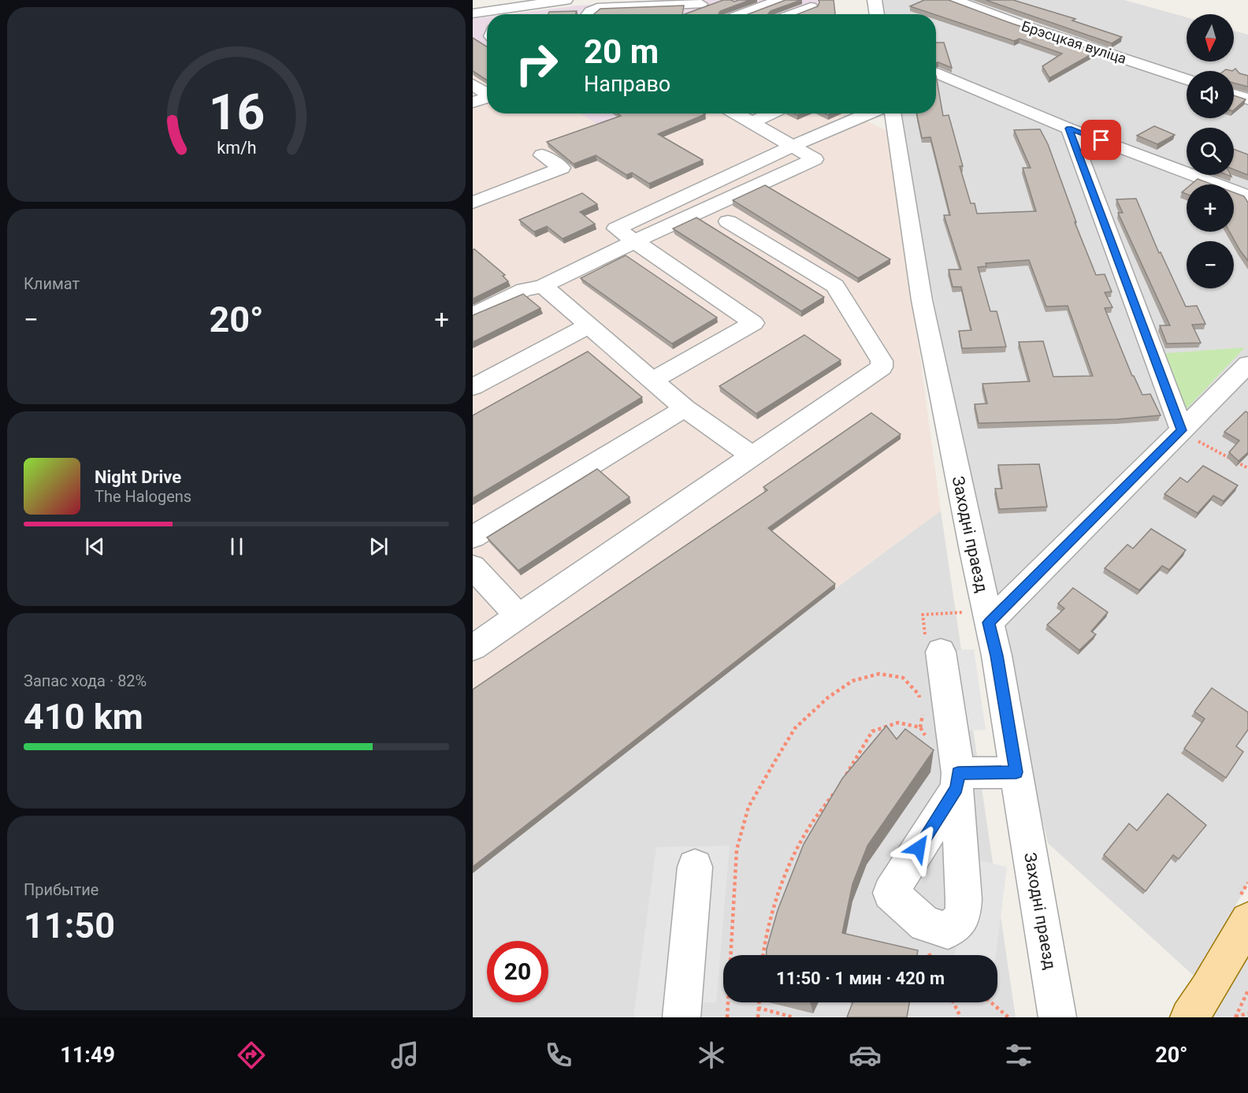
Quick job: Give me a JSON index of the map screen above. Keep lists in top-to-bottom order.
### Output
{
  "streets": {
    "street": ["Брэсцкая вуліца", "Заходні праезд"]
  },
  "north": "bottom",
  "page": {
    "map_buttons": ["+", "−"],
    "turn": ["20 m", "Направо"],
    "tile": [
      "Климат",
      ["Запас хода · 82%", "410 km"],
      ["Прибытие", "11:50"]
    ],
    "heat": ["−", "20°", "+"],
    "song": ["Night Drive", "The Halogens"],
    "limit": "20",
    "trip": "11:50 · 1 мин · 420 m",
    "tabs": ["11:49", "20°"],
    "gauge": ["16", "km/h"]
  }
}
